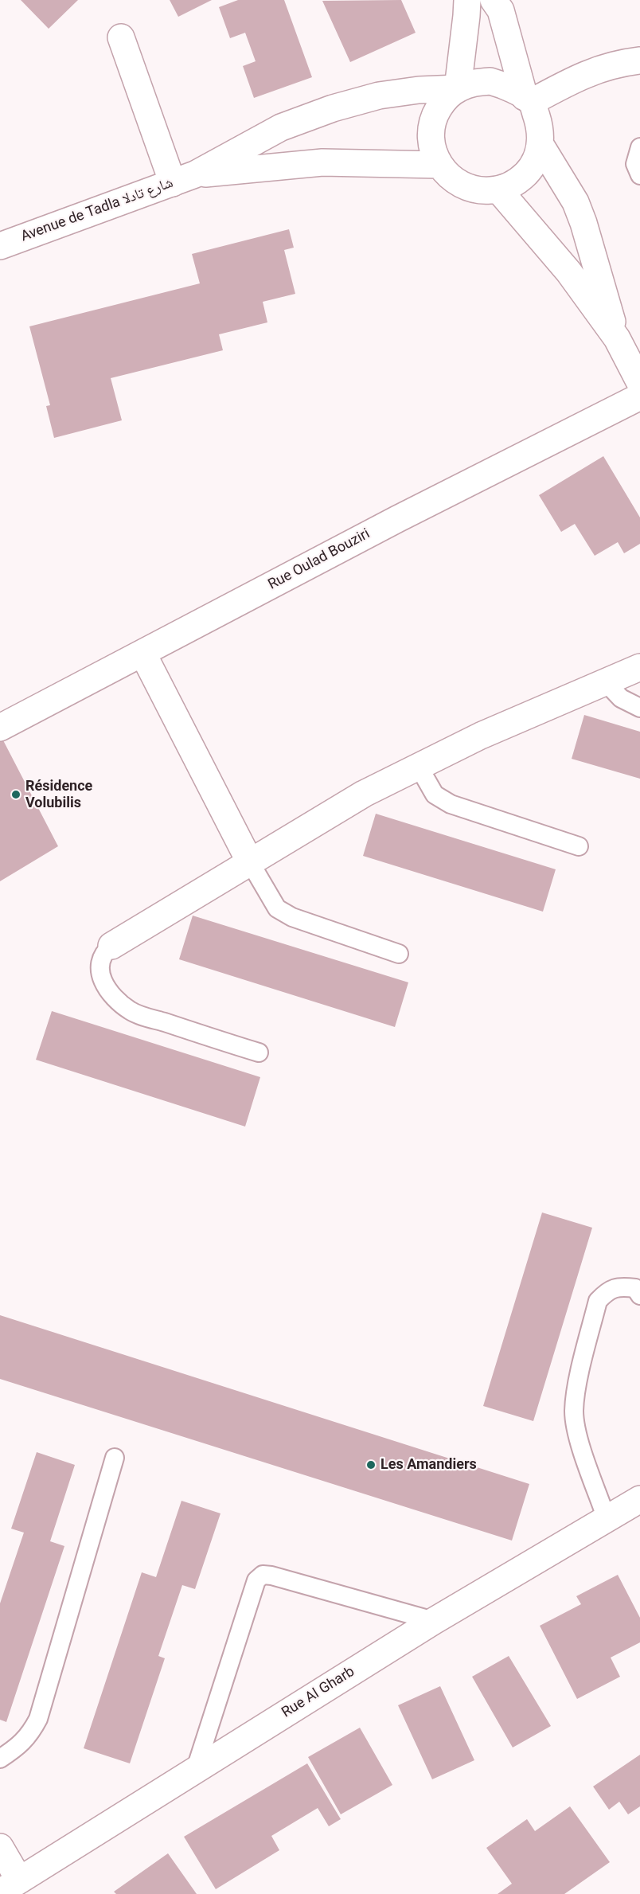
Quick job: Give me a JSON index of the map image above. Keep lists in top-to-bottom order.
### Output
{
  "streets": {
    "street": ["Avenue de Tadla شارع تادلا", "Rue Oulad Bouziri", "Rue Al Gharb"]
  },
  "places": ["Résidence Volubilis", "Les Amandiers"]
}
